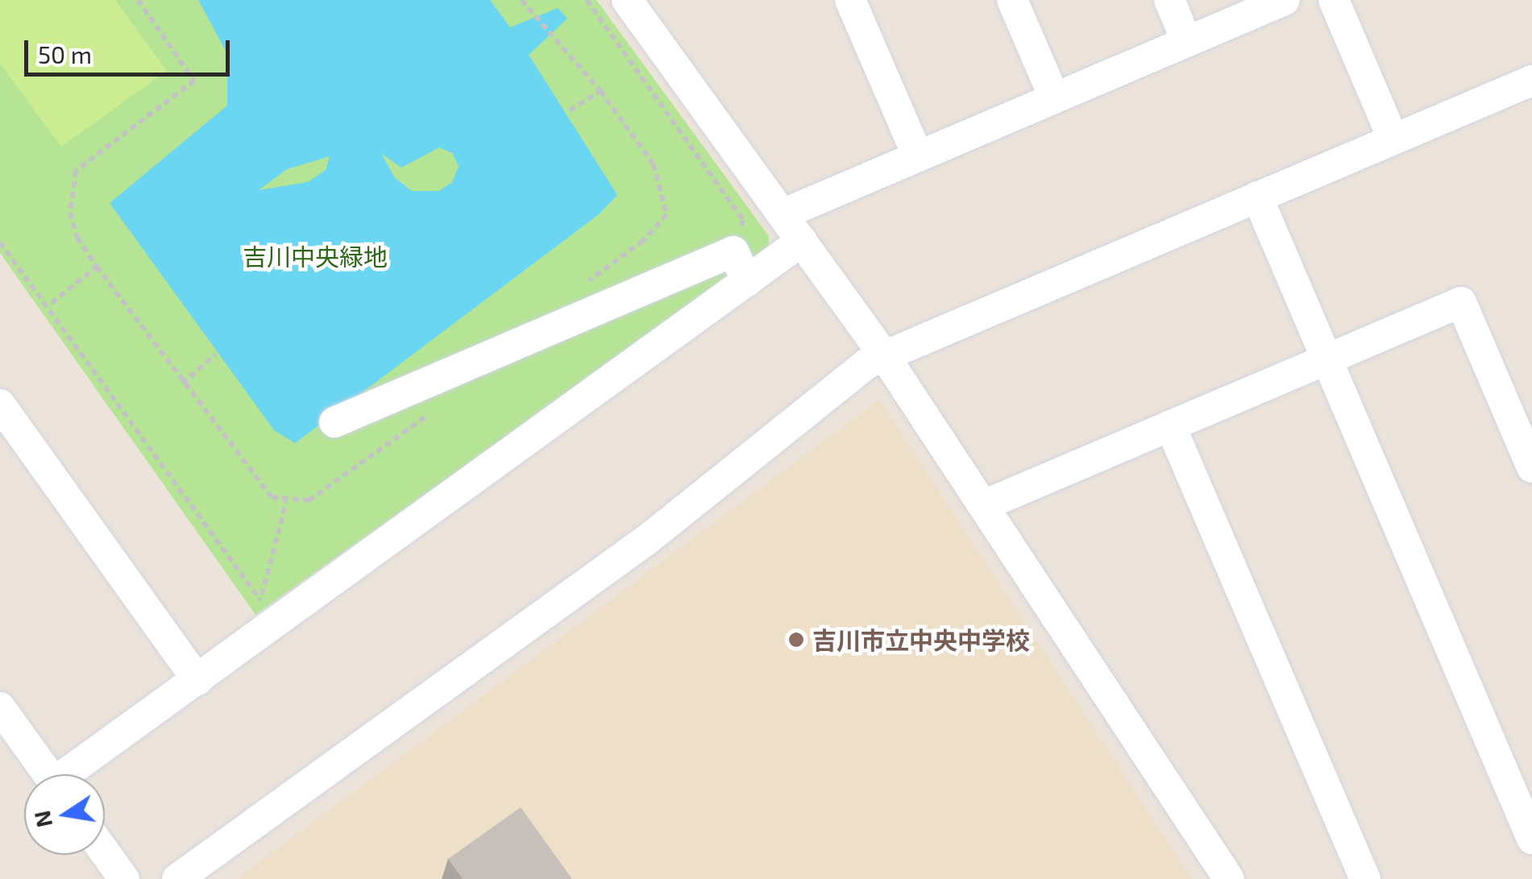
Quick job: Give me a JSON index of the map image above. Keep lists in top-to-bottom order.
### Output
{
  "parks": ["吉川中央緑地"],
  "places": ["吉川市立中央中学校"],
  "scale_bar": "50 m",
  "north": "left"
}
